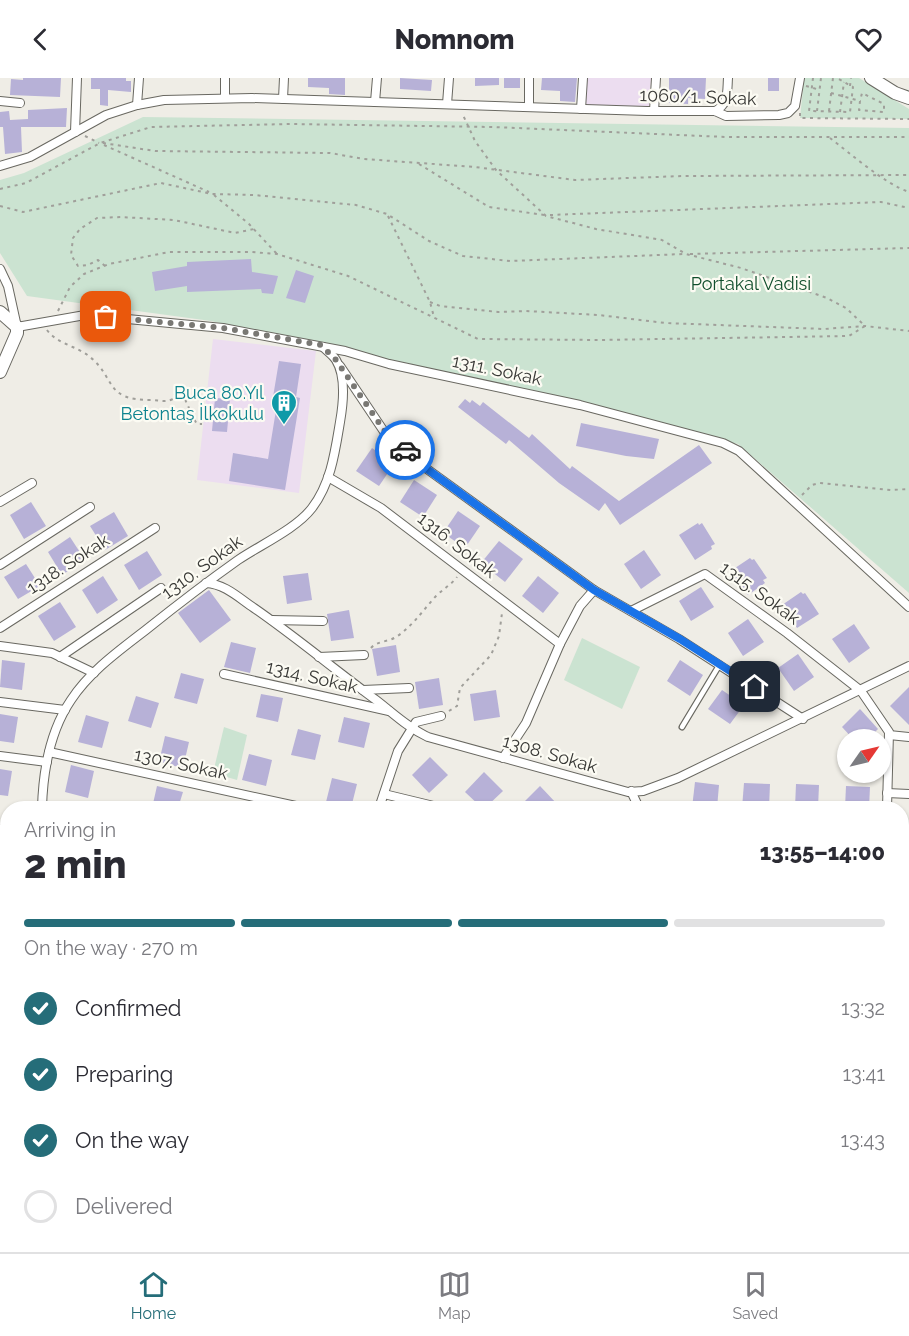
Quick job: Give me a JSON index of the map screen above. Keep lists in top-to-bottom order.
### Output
{
  "streets": {
    "street": [
      "1060/1. Sokak",
      "1311. Sokak",
      "1316. Sokak",
      "1318. Sokak",
      "1310. Sokak",
      "1315. Sokak",
      "1314. Sokak",
      "1308. Sokak",
      "1307. Sokak"
    ]
  },
  "crossings": [
    ["1316. Sokak", "1310. Sokak"],
    ["1310. Sokak", "1308. Sokak"],
    ["1310. Sokak", "1307. Sokak"],
    ["1315. Sokak", "1308. Sokak"],
    ["1314. Sokak", "1308. Sokak"]
  ],
  "parks": ["Portakal Vadisi"],
  "places": {
    "building": ["Buca 80.Yıl Betontaş İlkokulu"]
  },
  "north": "top right",
  "page": {
    "header": "Nomnom",
    "heading": ["2 min", "Arriving in", "13:55–14:00"],
    "bar": "On the way · 270 m",
    "list": [
      ["Confirmed", "13:32"],
      ["Preparing", "13:41"],
      ["On the way", "13:43"],
      "Delivered"
    ],
    "tabs": ["Home", "Map", "Saved"]
  }
}
